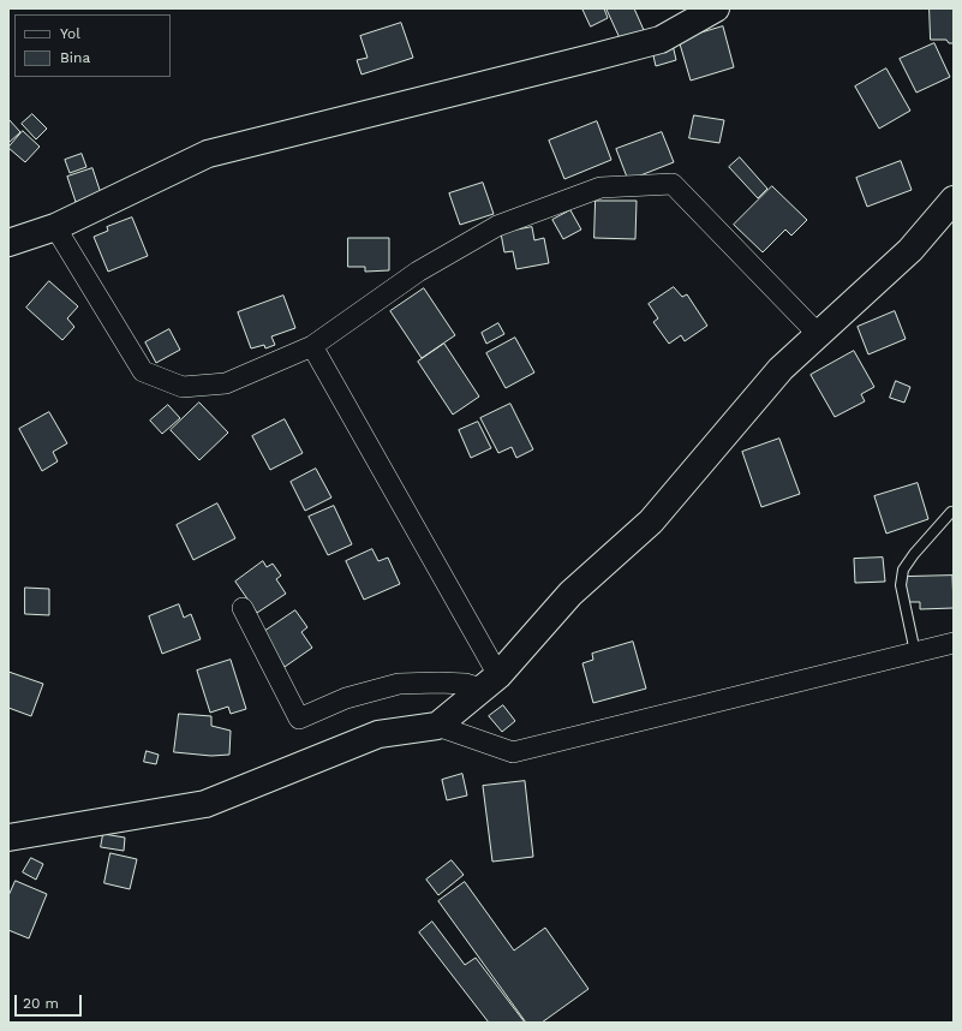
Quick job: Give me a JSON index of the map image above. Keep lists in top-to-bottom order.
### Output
{
  "legend": ["Yol", "Bina"],
  "scale_bar": "20 m"
}
